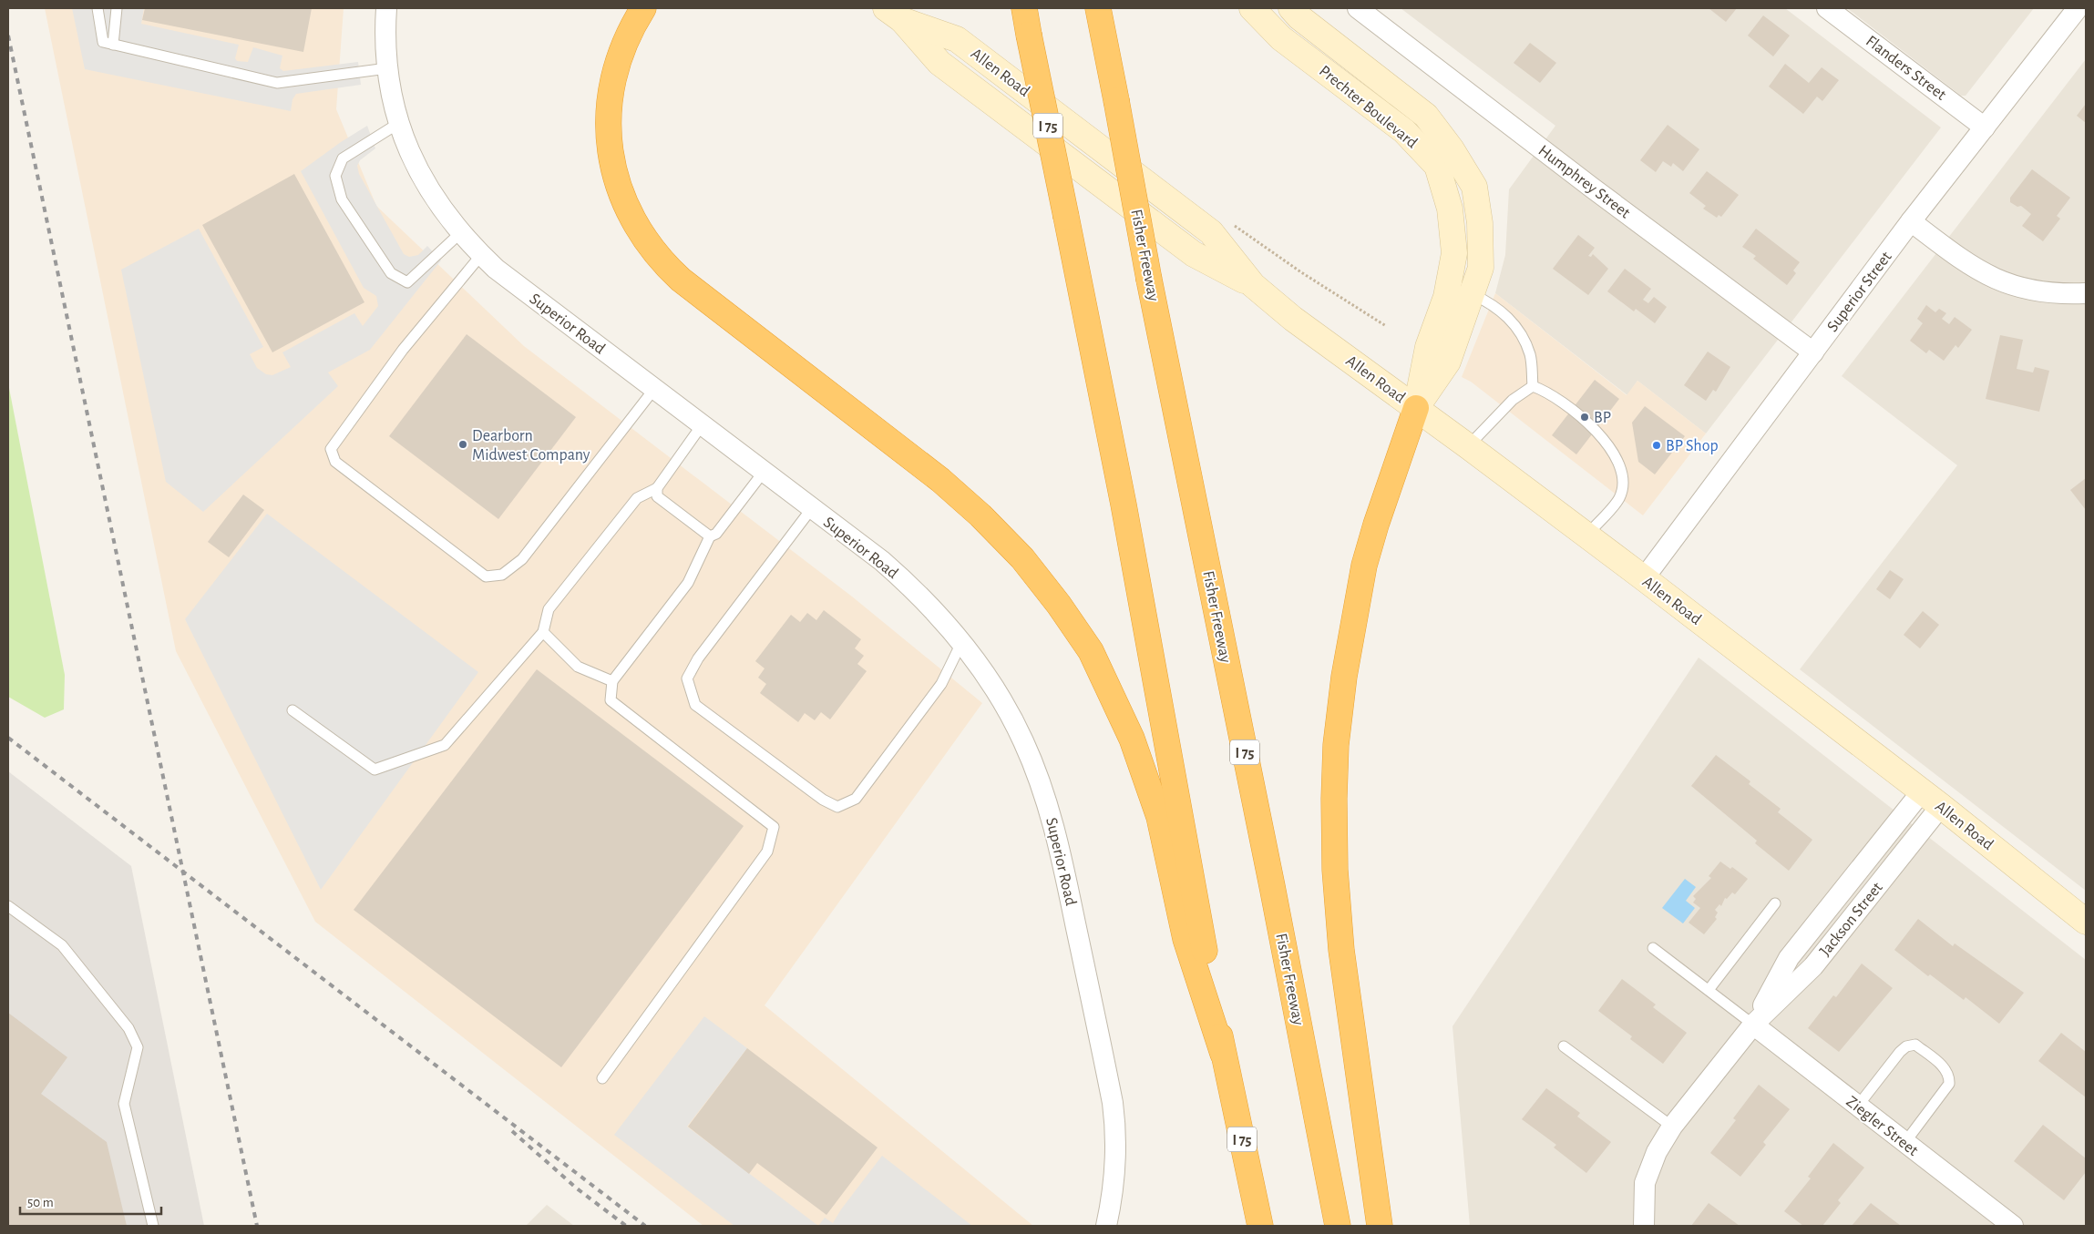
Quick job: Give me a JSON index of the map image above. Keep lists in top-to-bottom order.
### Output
{
  "streets": {
    "highway": ["I 75", "Fisher Freeway"],
    "main road": ["Allen Road", "Prechter Boulevard"],
    "street": [
      "Flanders Street",
      "Humphrey Street",
      "Superior Street",
      "Superior Road",
      "Jackson Street",
      "Ziegler Street"
    ]
  },
  "crossings": [
    ["Flanders Street", "Superior Street"],
    ["Allen Road", "Prechter Boulevard"],
    ["Allen Road", "Superior Street"],
    ["Allen Road", "Jackson Street"],
    ["Humphrey Street", "Superior Street"],
    ["Jackson Street", "Ziegler Street"]
  ],
  "places": ["BP", "Dearborn Midwest Company", "BP Shop"],
  "scale_bar": "50 m"
}
